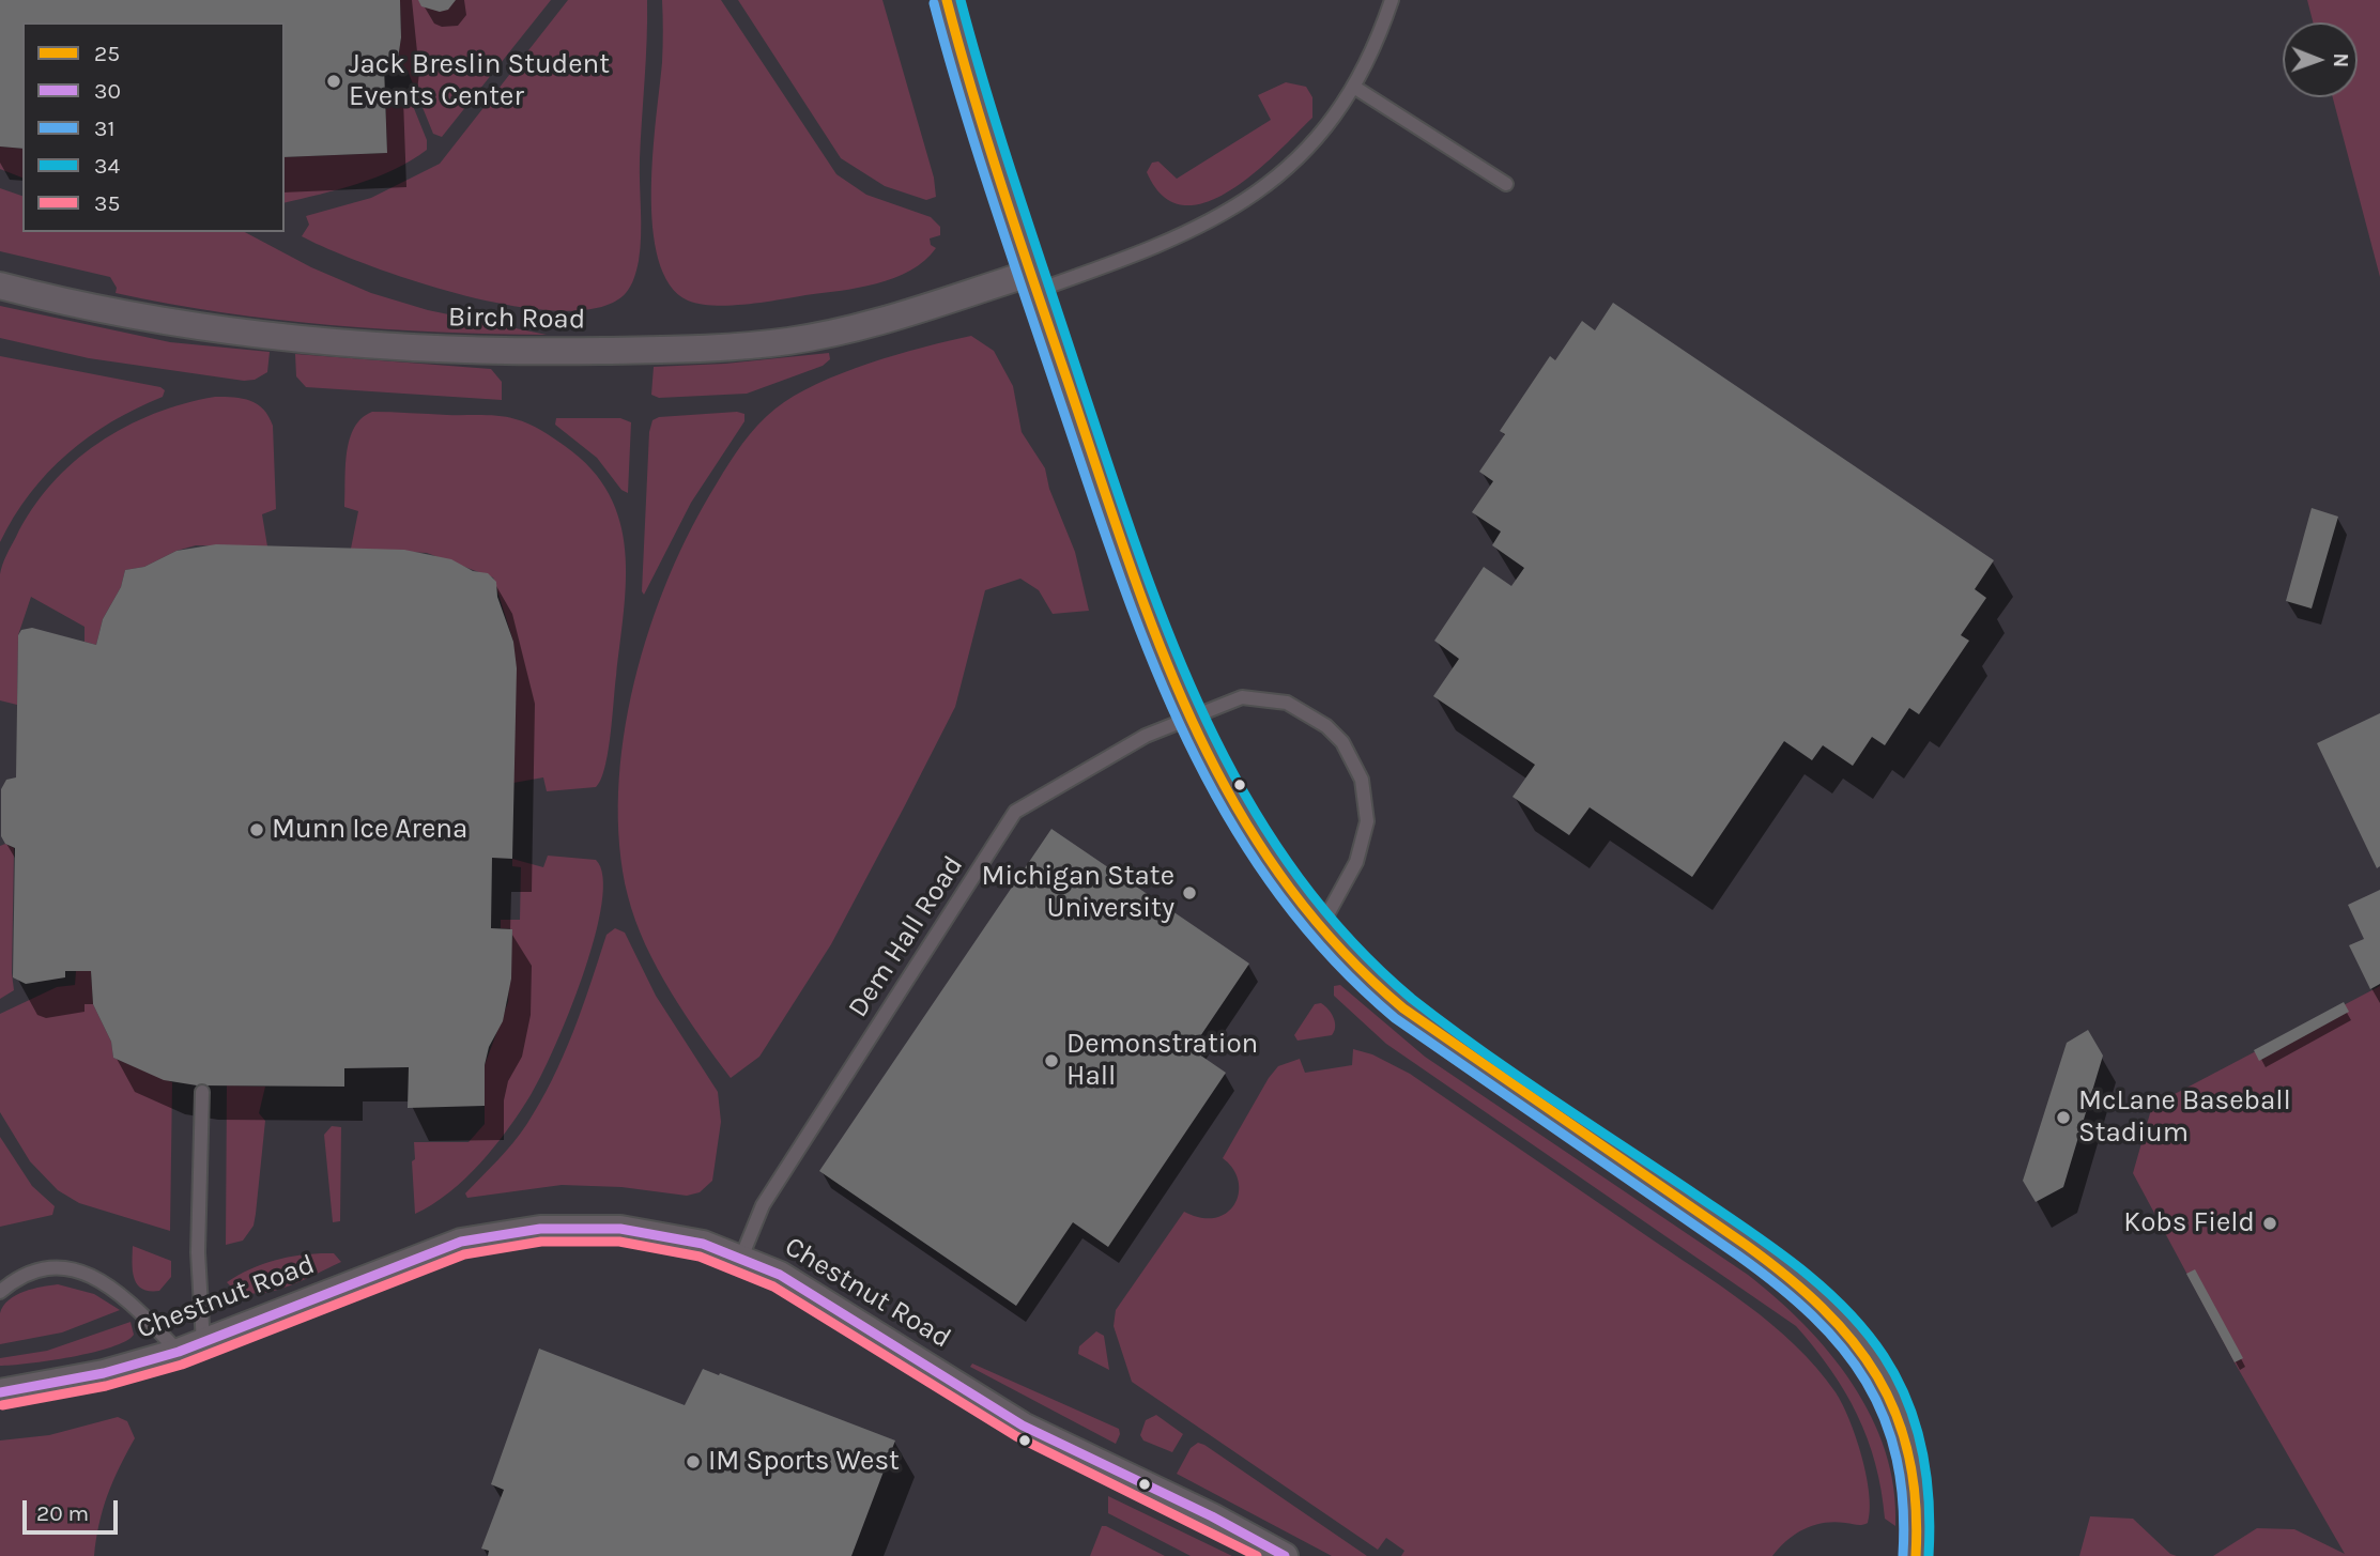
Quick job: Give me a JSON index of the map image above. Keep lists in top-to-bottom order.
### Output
{
  "streets": {
    "street": ["Birch Road", "Chestnut Road"],
    "lane": ["Dem Hall Road"]
  },
  "crossings": [
    ["Dem Hall Road", "Chestnut Road"]
  ],
  "places": [
    "Jack Breslin Student Events Center",
    "Munn Ice Arena",
    "Michigan State University",
    "Demonstration Hall",
    "McLane Baseball Stadium",
    "Kobs Field",
    "IM Sports West"
  ],
  "lines": [
    "transit line 25",
    "transit line 34",
    "transit line 31",
    "transit line 30",
    "transit line 35"
  ],
  "legend": [
    "25",
    "30",
    "31",
    "34",
    "35"
  ],
  "scale_bar": "20 m",
  "north": "right"
}
